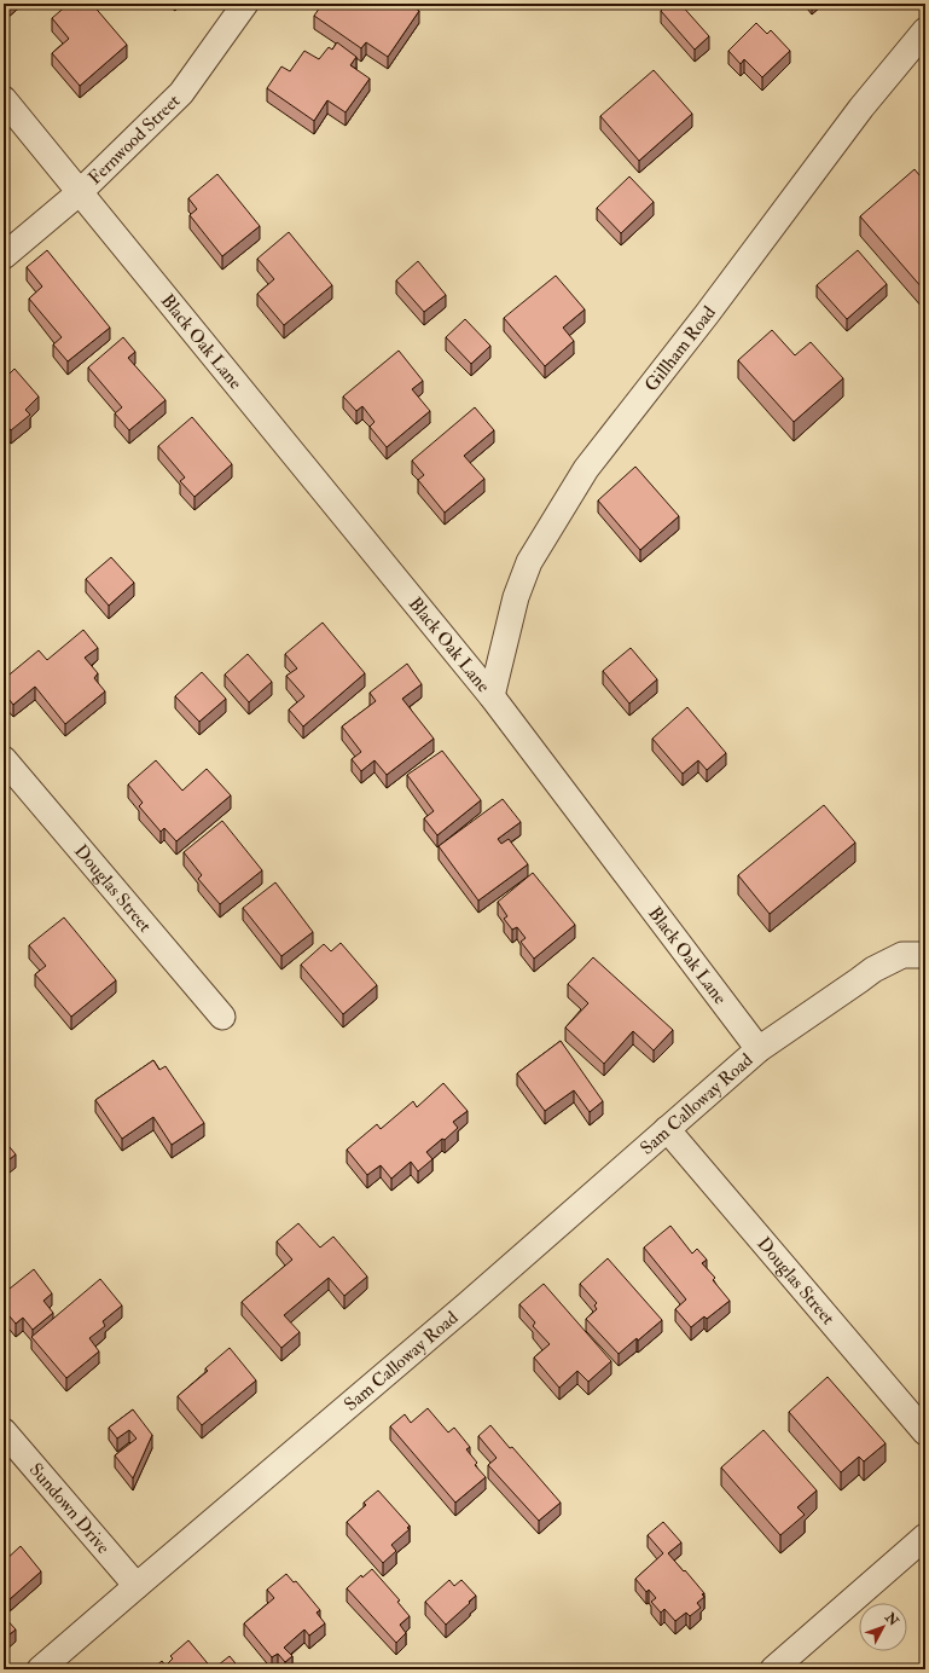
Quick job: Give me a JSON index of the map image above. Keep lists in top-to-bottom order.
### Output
{
  "streets": {
    "street": [
      "Fernwood Street",
      "Black Oak Lane",
      "Gillham Road",
      "Douglas Street",
      "Sam Calloway Road",
      "Sundown Drive"
    ]
  },
  "crossings": [
    ["Fernwood Street", "Black Oak Lane"],
    ["Black Oak Lane", "Gillham Road"],
    ["Black Oak Lane", "Sam Calloway Road"],
    ["Douglas Street", "Sam Calloway Road"],
    ["Sam Calloway Road", "Sundown Drive"]
  ],
  "north": "top right"
}
